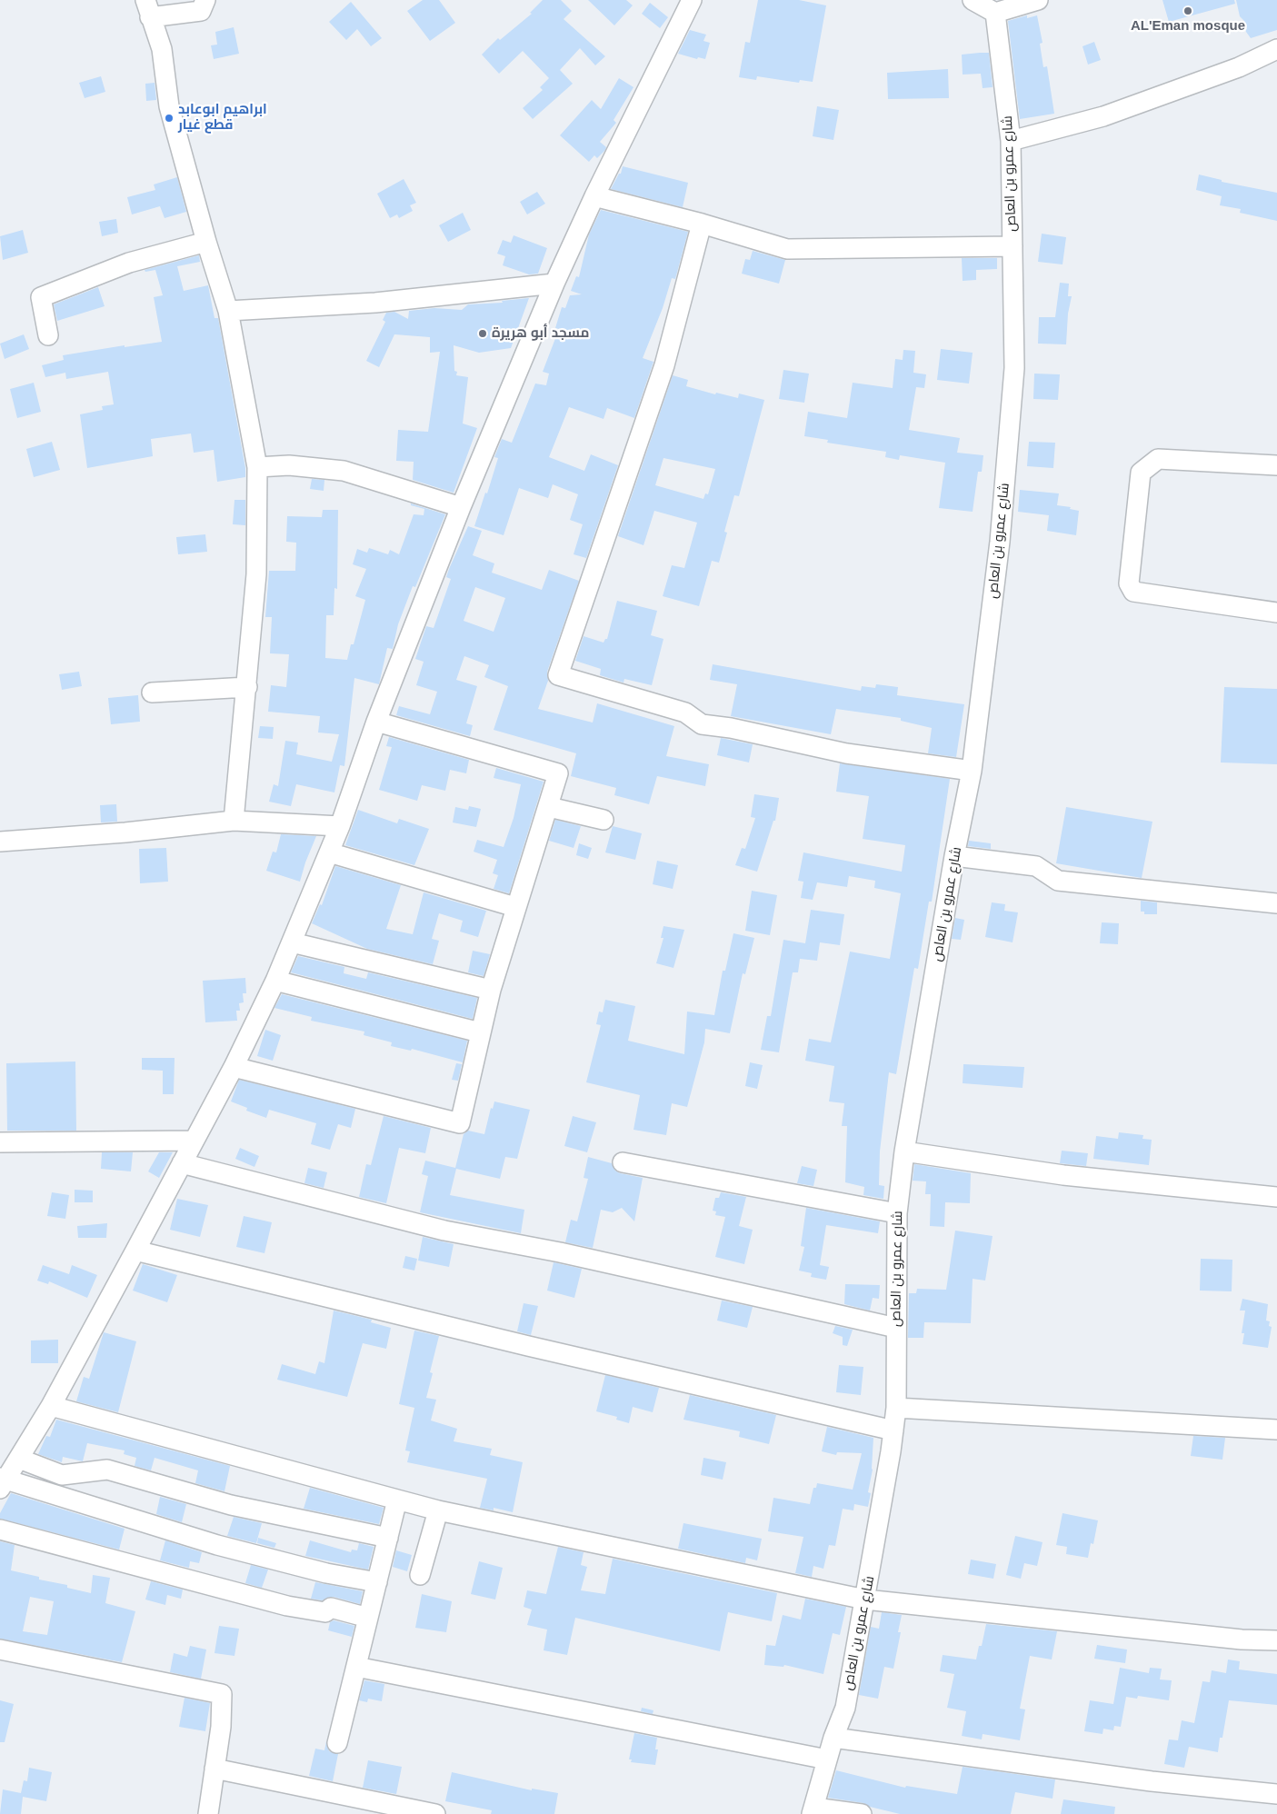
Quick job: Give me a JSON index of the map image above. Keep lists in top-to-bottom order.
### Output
{
  "streets": {
    "street": ["شارع عمرو بن العاص"]
  },
  "places": ["AL'Eman mosque", "ابراهيم ابوعابد قطع غيار", "مسجد أبو هريرة"]
}
